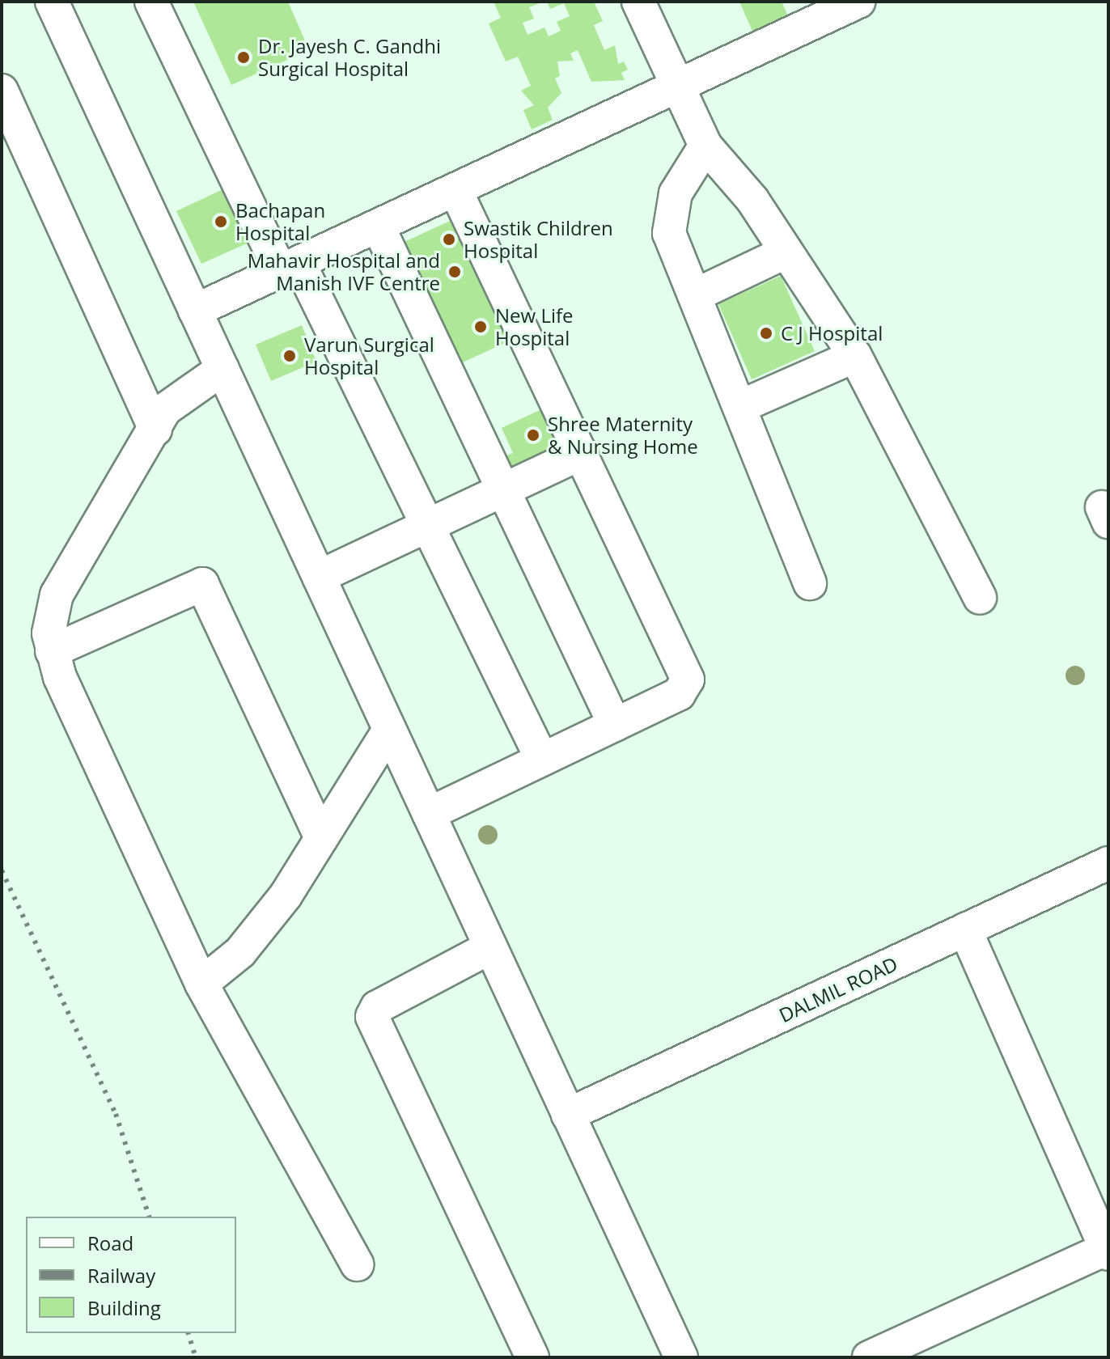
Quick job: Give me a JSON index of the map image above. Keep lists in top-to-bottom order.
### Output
{
  "streets": {
    "street": ["DALMIL ROAD"]
  },
  "places": [
    "Dr. Jayesh C. Gandhi Surgical Hospital",
    "Bachapan Hospital",
    "Swastik Children Hospital",
    "Mahavir Hospital and Manish IVF Centre",
    "New Life Hospital",
    "C J Hospital",
    "Varun Surgical Hospital",
    "Shree Maternity & Nursing Home"
  ],
  "legend": ["Road", "Railway", "Building"]
}
